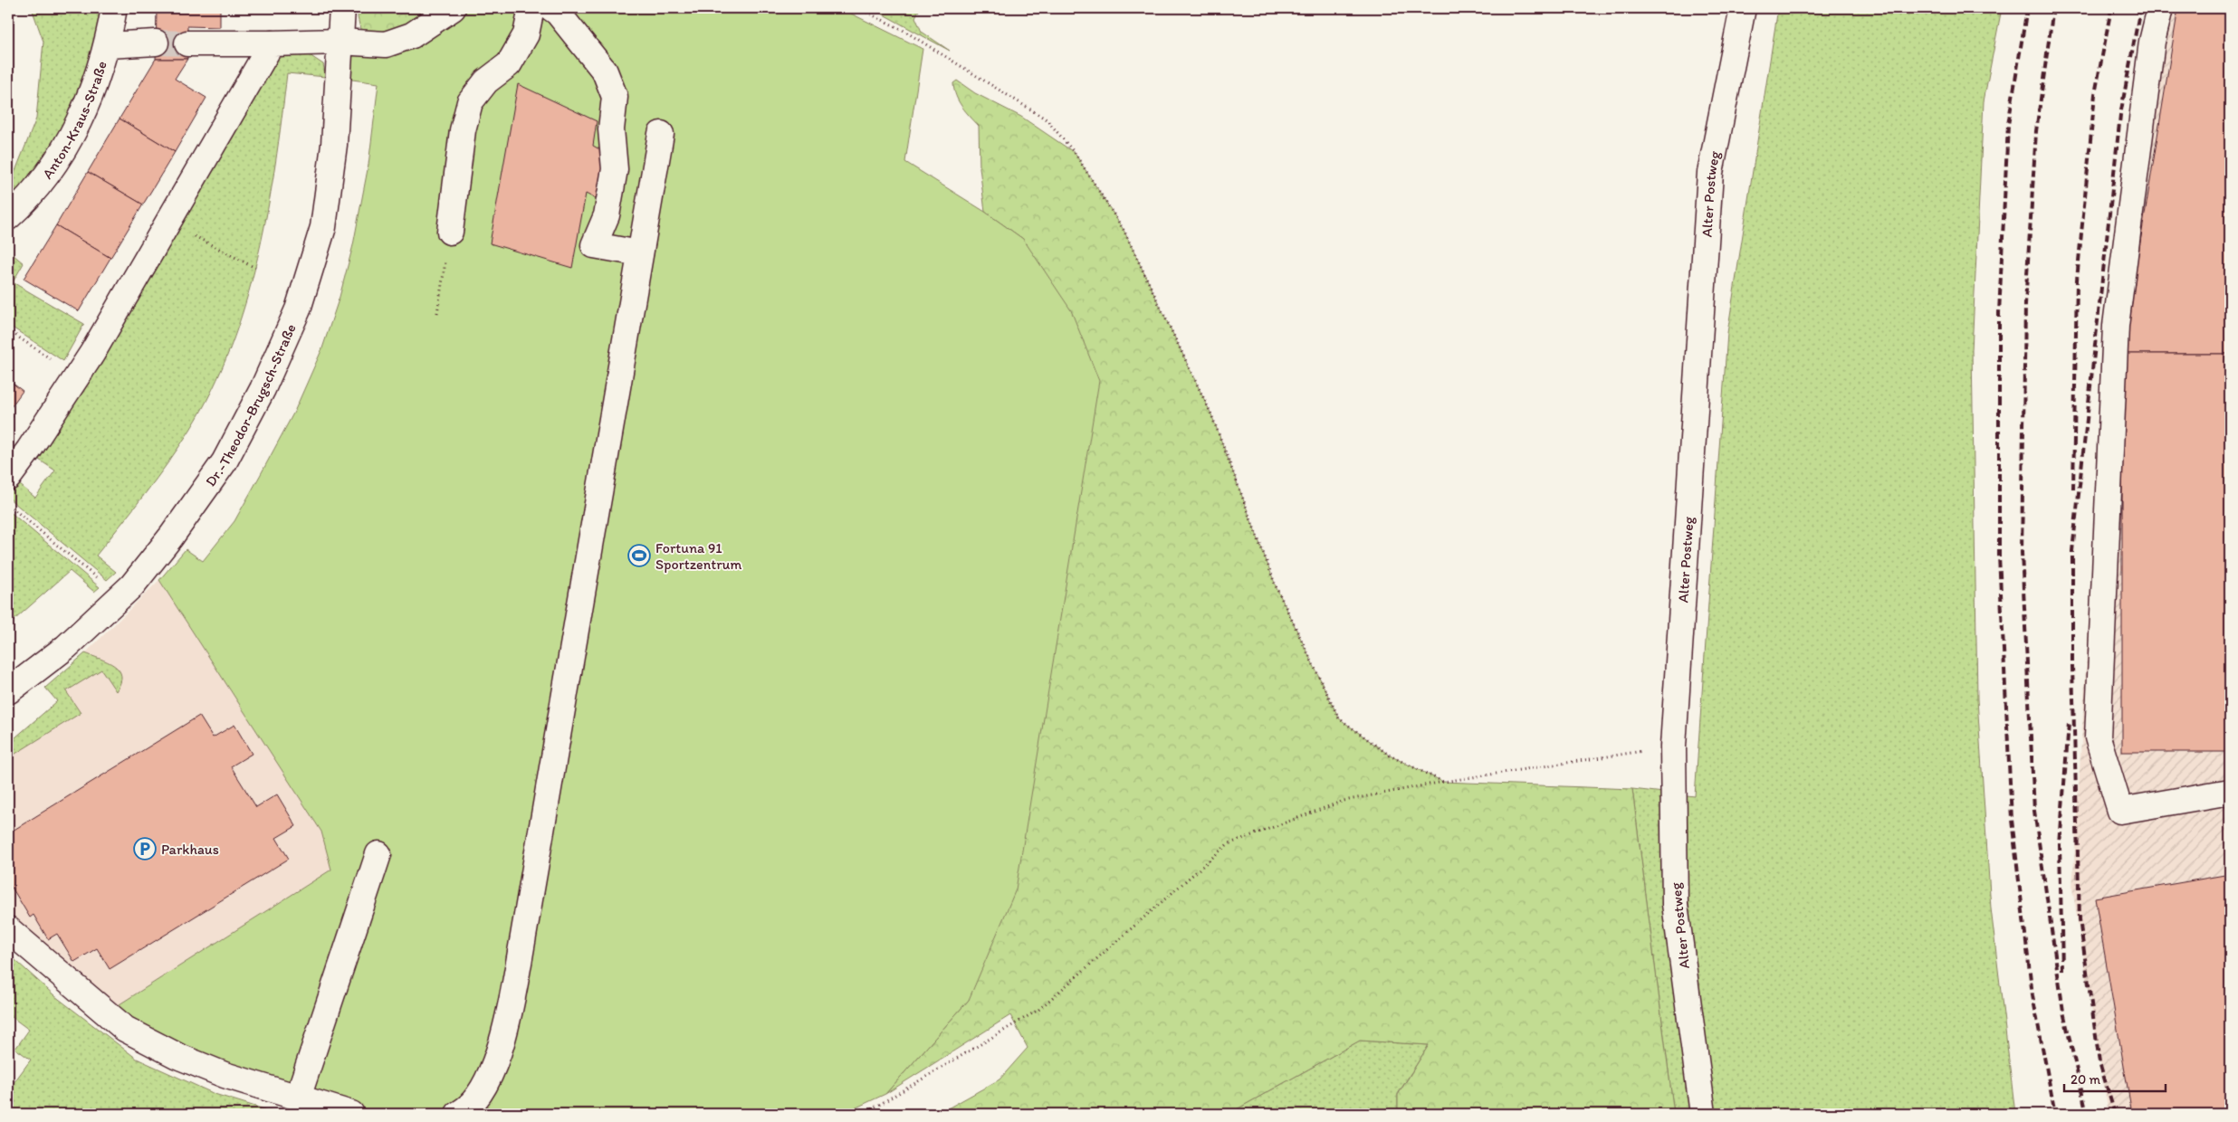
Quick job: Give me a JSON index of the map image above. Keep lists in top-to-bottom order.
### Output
{
  "streets": {
    "street": ["Anton-Kraus-Straße", "Alter Postweg", "Dr.-Theodor-Brugsch-Straße"]
  },
  "places": {
    "sports": ["Fortuna 91 Sportzentrum"],
    "parking": ["Parkhaus"]
  },
  "scale_bar": "20 m"
}
